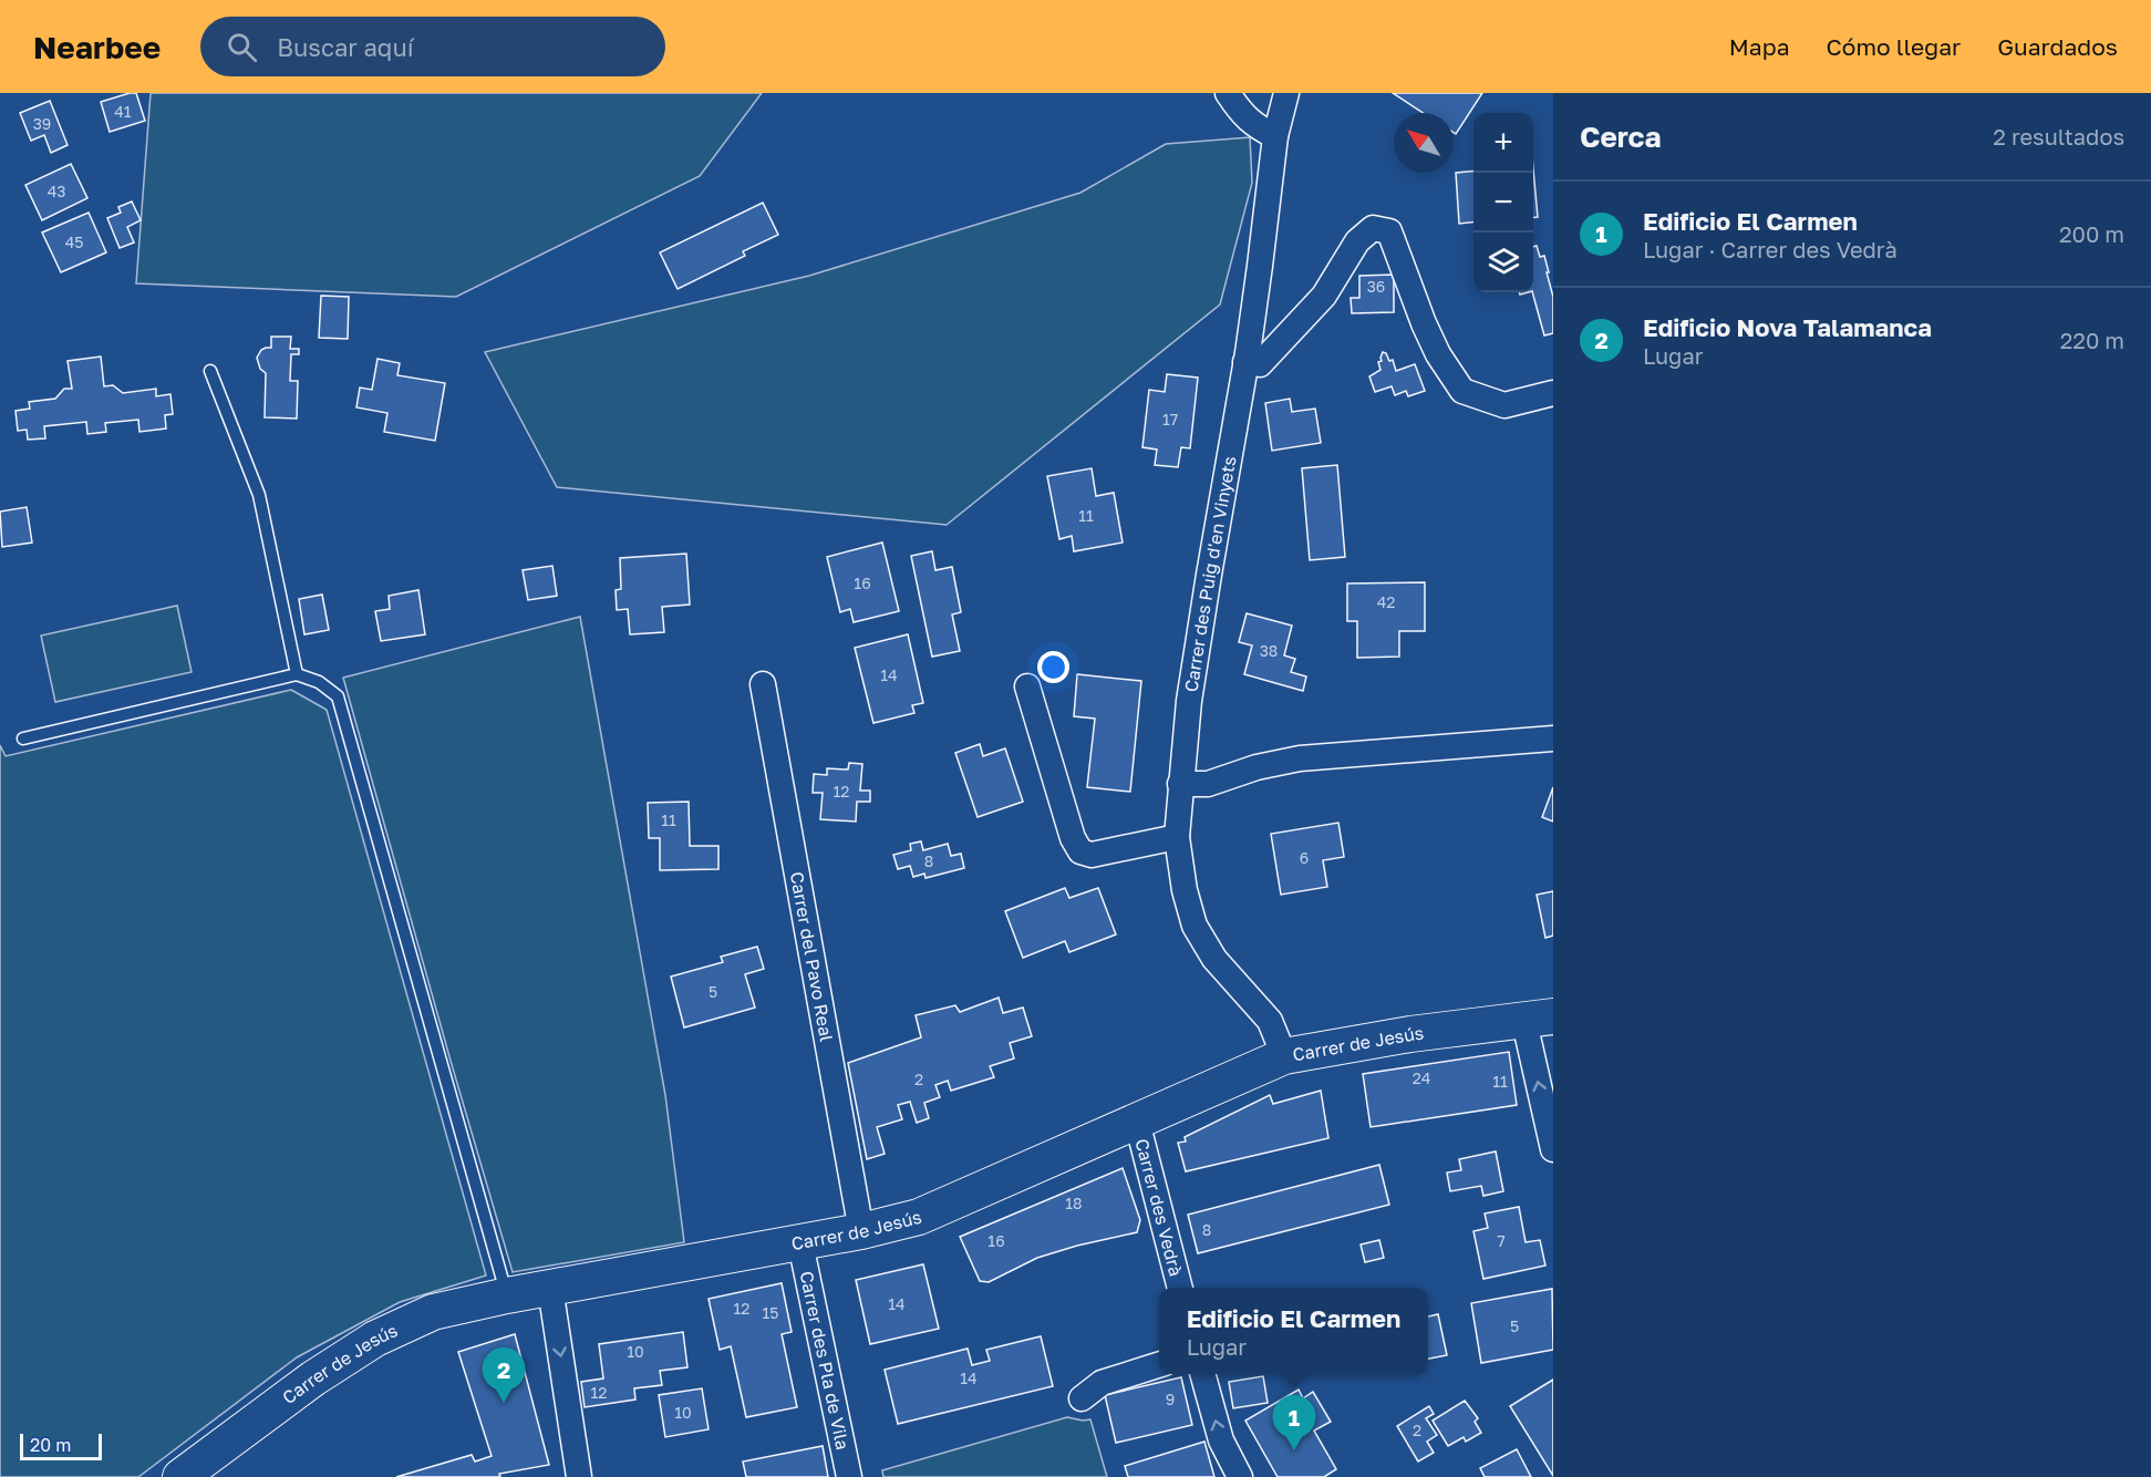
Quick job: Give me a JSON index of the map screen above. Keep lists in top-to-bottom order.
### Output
{
  "streets": {
    "street": [
      "Carrer des Puig d'en Vinyets",
      "Carrer del Pavo Real",
      "Carrer de Jesús",
      "Carrer des Vedrà",
      "Carrer des Pla de Vila"
    ]
  },
  "crossings": [
    ["Carrer des Puig d'en Vinyets", "Carrer de Jesús"],
    ["Carrer del Pavo Real", "Carrer de Jesús"],
    ["Carrer de Jesús", "Carrer des Vedrà"],
    ["Carrer de Jesús", "Carrer des Pla de Vila"]
  ],
  "house_numbers": [
    "41",
    "39",
    "43",
    "45",
    "36",
    "17",
    "11",
    "16",
    "42",
    "38",
    "14",
    "12",
    "11",
    "6",
    "8",
    "5",
    "24",
    "2",
    "11",
    "18",
    "8",
    "16",
    "7",
    "14",
    "12",
    "15",
    "5",
    "10",
    "14",
    "12",
    "9",
    "10",
    "2"
  ],
  "scale_bar": "20 m",
  "north": "top left",
  "page": {
    "header": "Nearbee",
    "search": "Buscar aquí",
    "nav": ["Mapa", "Cómo llegar", "Guardados"],
    "heading": ["Cerca", "2 resultados"],
    "map_buttons": ["+", "−"],
    "list": [
      {
        "mark": "1",
        "name": "Edificio El Carmen",
        "note": "Lugar · Carrer des Vedrà",
        "value": "200 m"
      },
      {
        "mark": "2",
        "name": "Edificio Nova Talamanca",
        "note": "Lugar",
        "value": "220 m"
      }
    ],
    "popup": ["Edificio El Carmen", "Lugar"],
    "pins": ["2", "1"],
    "scale": "20 m"
  }
}
